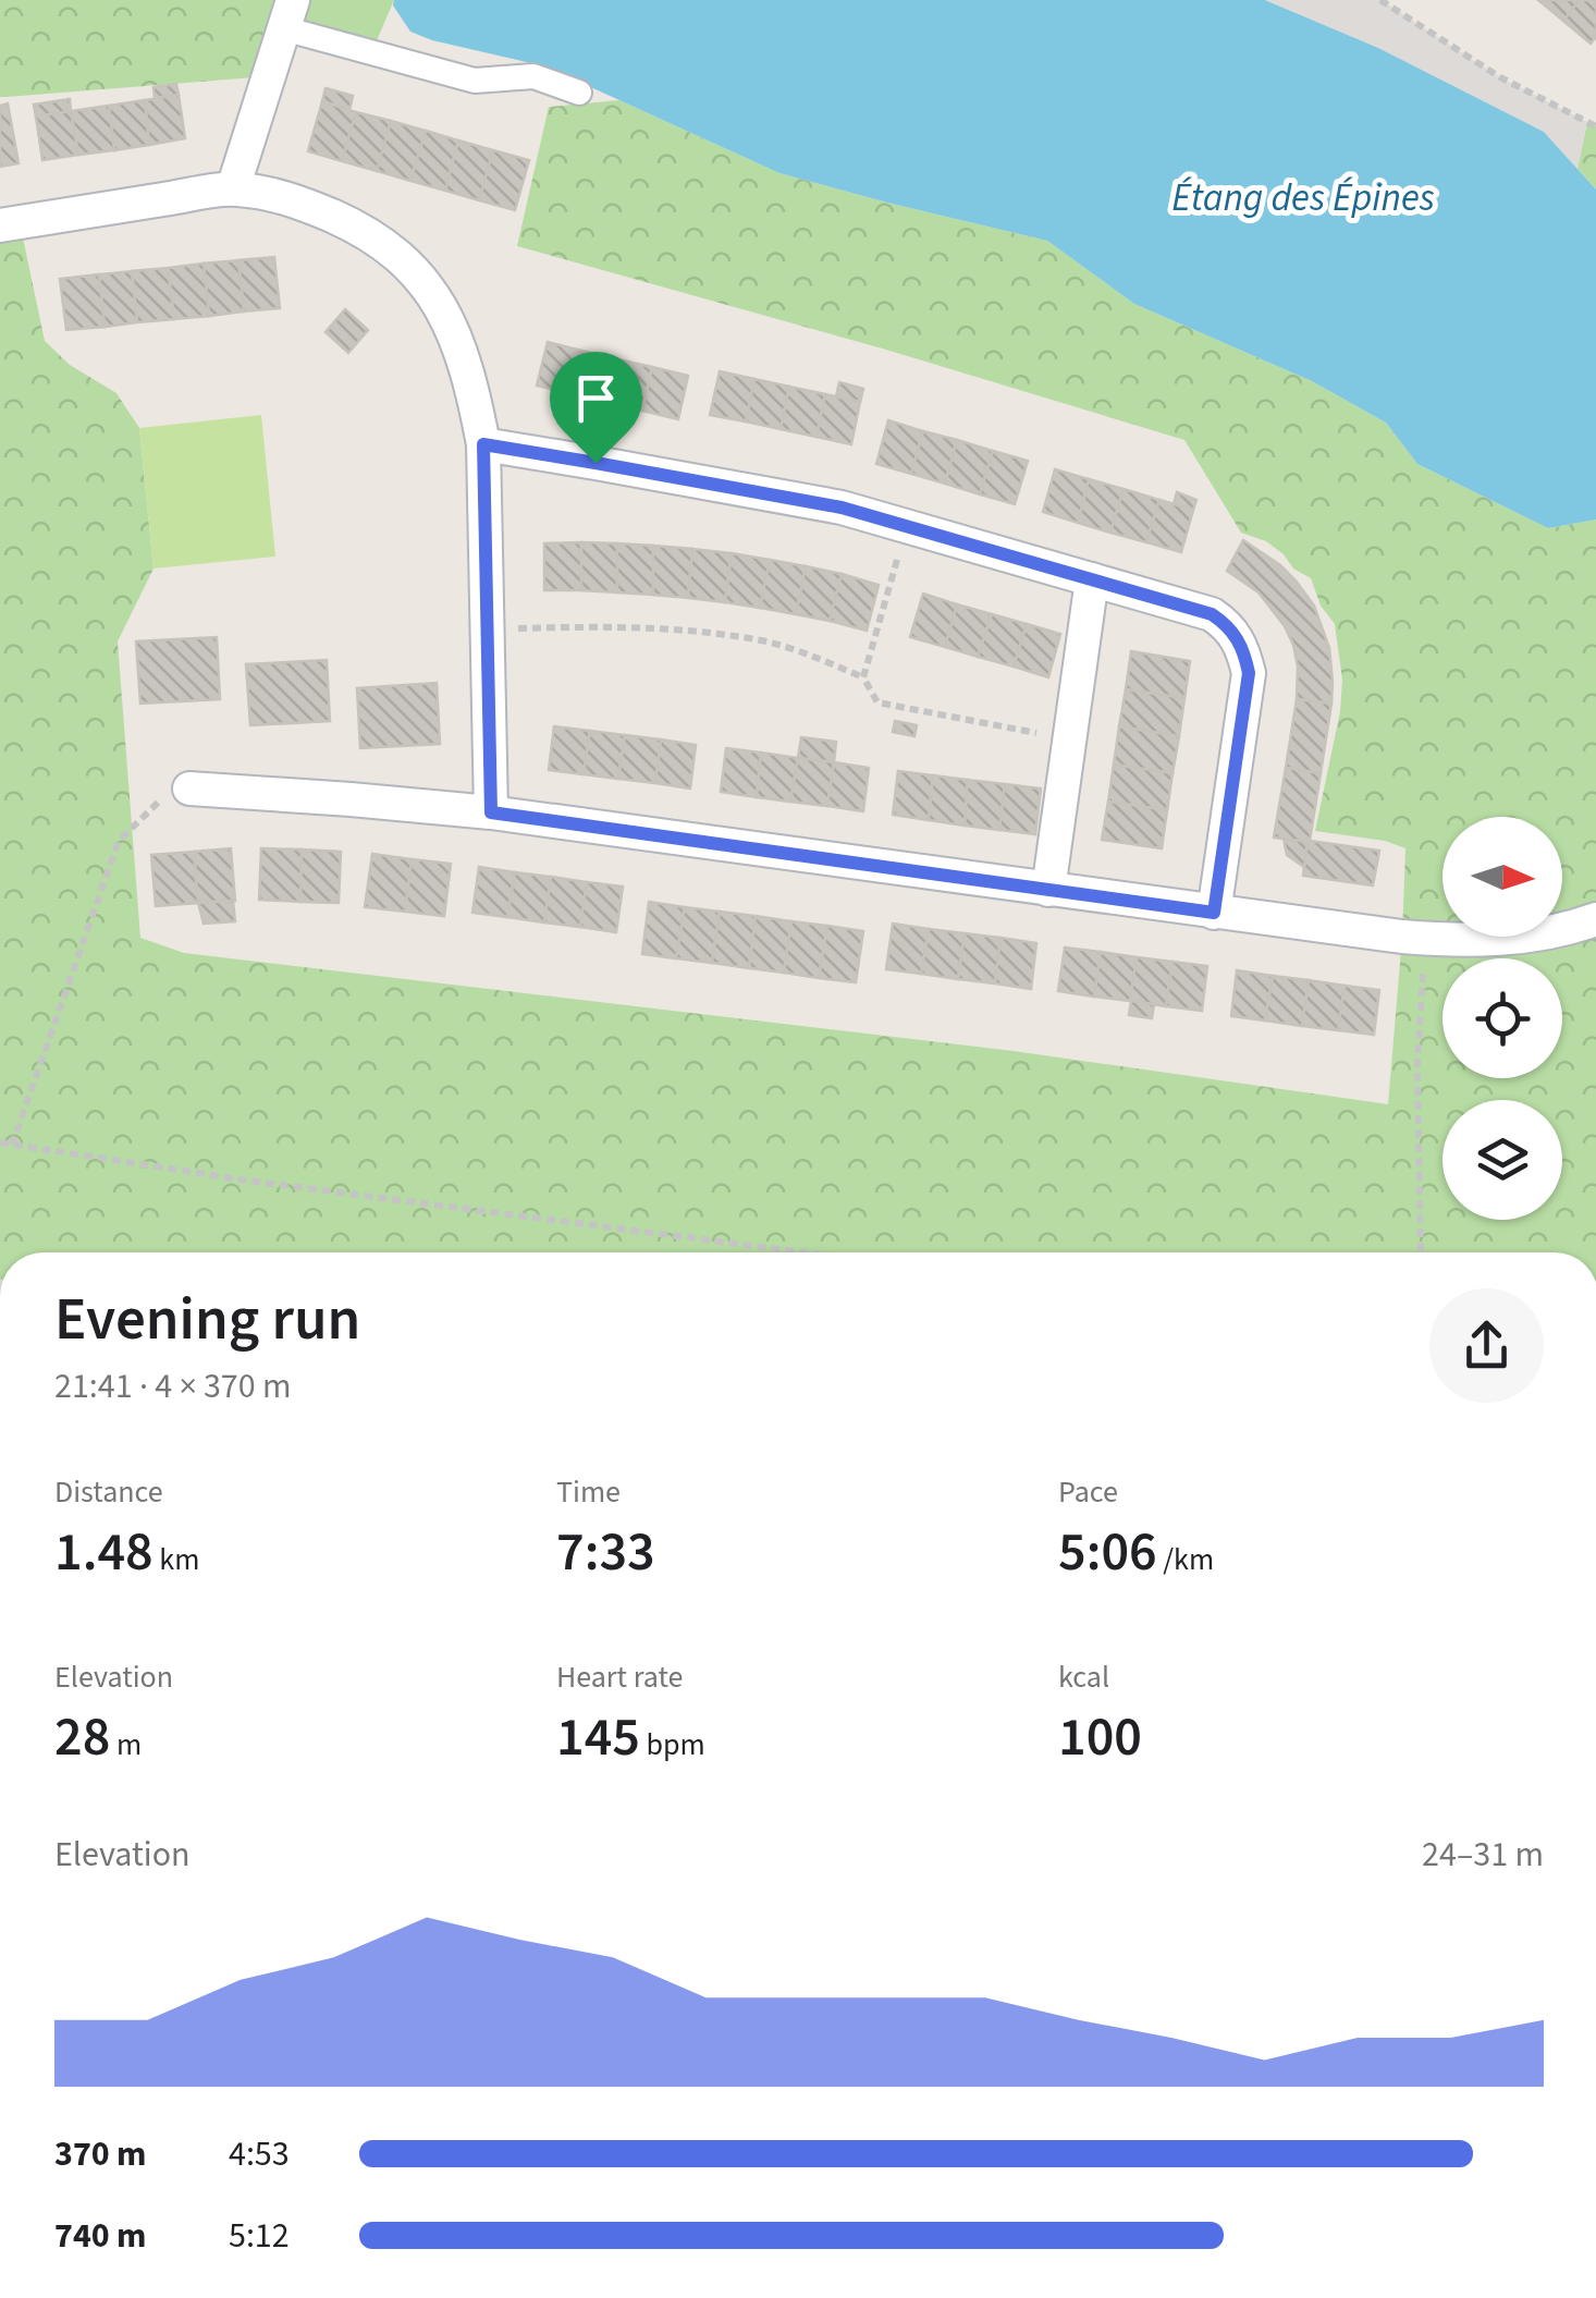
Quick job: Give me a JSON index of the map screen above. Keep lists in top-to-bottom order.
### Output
{
  "water": ["Étang des Épines"],
  "north": "right",
  "page": {
    "heading": ["Evening run", "21:41 · 4 × 370 m"],
    "stats": [
      ["Distance", "1.48 km"],
      ["Time", "7:33"],
      ["Pace", "5:06 /km"],
      ["Elevation", "28 m"],
      ["Heart rate", "145 bpm"],
      ["kcal", "100"]
    ],
    "chart": ["Elevation", "24–31 m"],
    "list": [
      {
        "name": "370 m",
        "note": "4:53"
      },
      {
        "name": "740 m",
        "note": "5:12"
      }
    ]
  }
}
